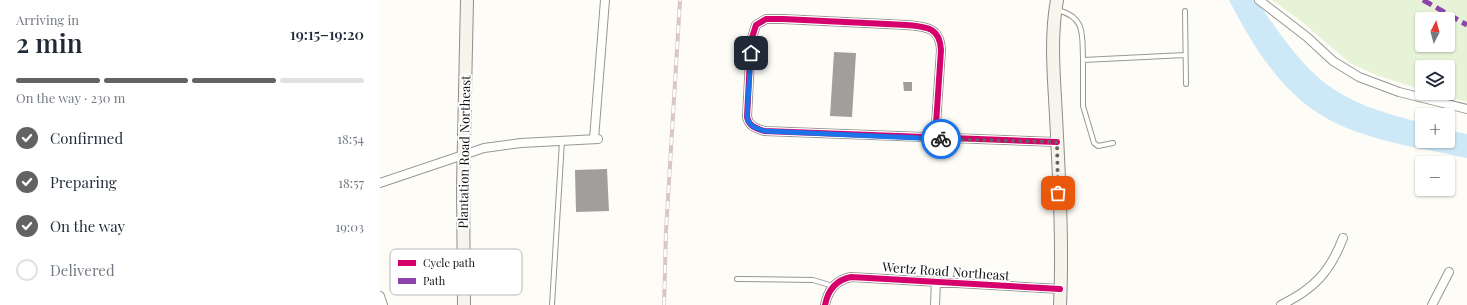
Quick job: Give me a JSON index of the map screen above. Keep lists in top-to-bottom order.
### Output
{
  "streets": {
    "main road": ["Plantation Road Northeast"],
    "street": ["Wertz Road Northeast"]
  },
  "legend": ["Cycle path", "Path"],
  "north": "top",
  "page": {
    "heading": ["2 min", "Arriving in", "19:15–19:20"],
    "map_buttons": ["+", "−"],
    "bar": "On the way · 230 m",
    "list": [
      ["Confirmed", "18:54"],
      ["Preparing", "18:57"],
      ["On the way", "19:03"],
      "Delivered"
    ]
  }
}
